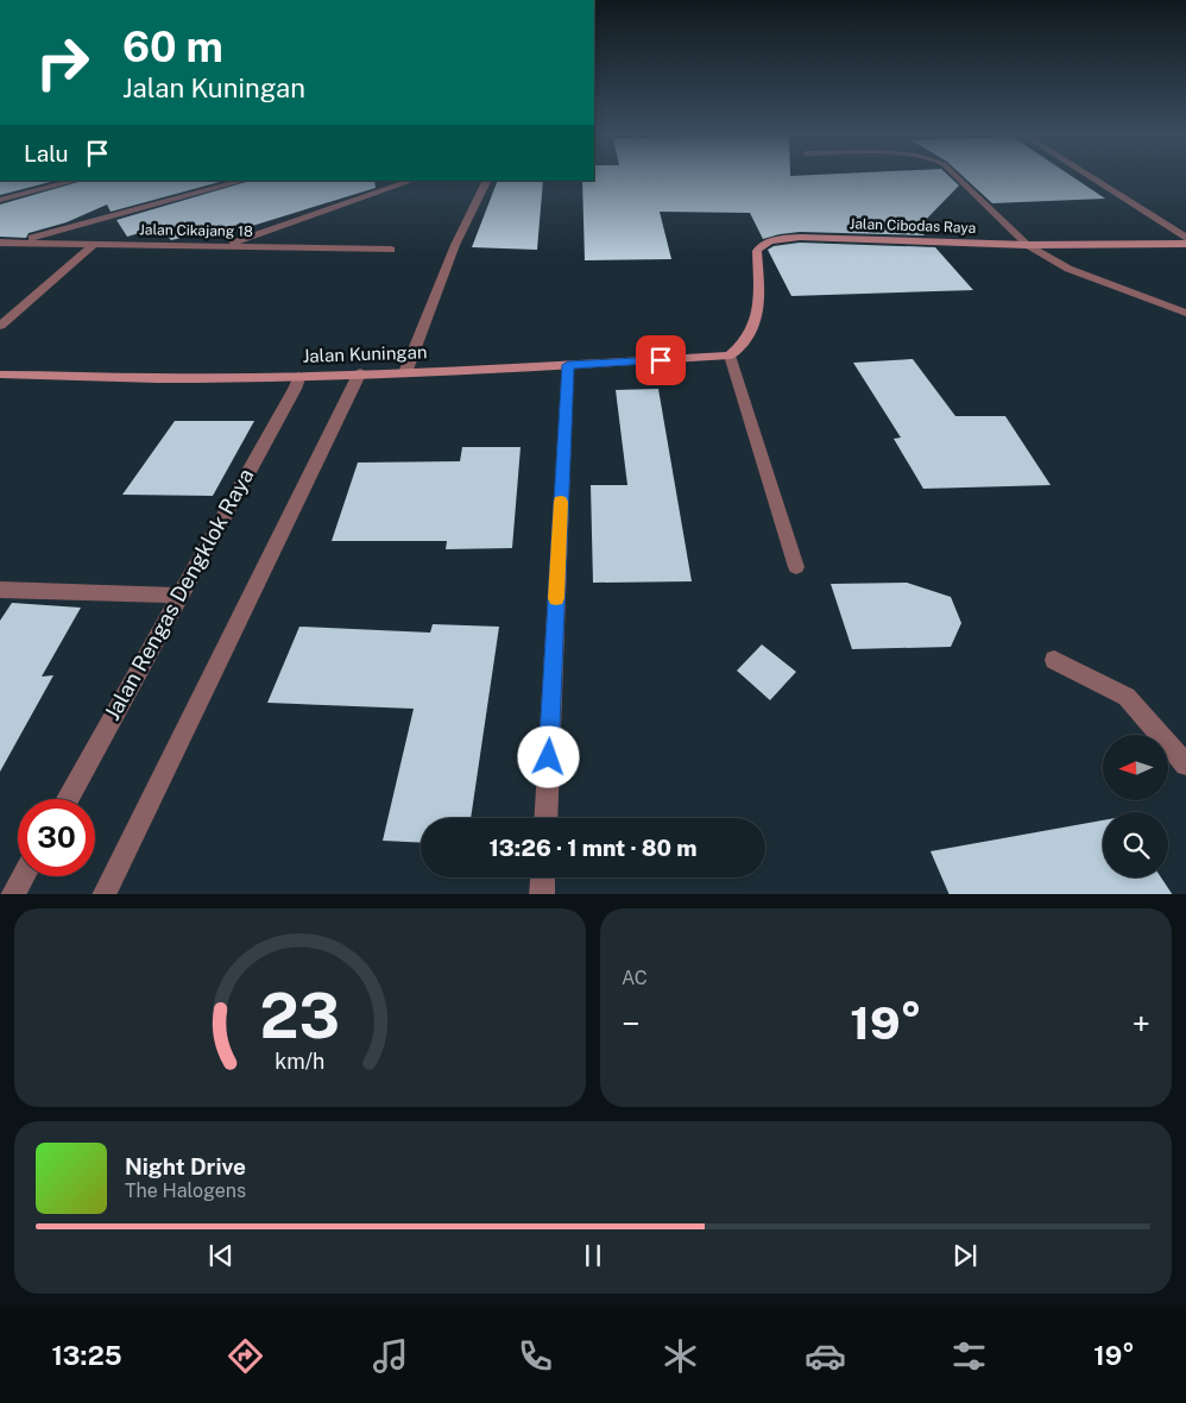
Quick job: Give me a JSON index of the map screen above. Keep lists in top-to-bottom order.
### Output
{
  "streets": {
    "street": [
      "Jalan Cibodas Raya",
      "Jalan Cikajang 18",
      "Jalan Kuningan",
      "Jalan Rengas Dengklok Raya"
    ]
  },
  "crossings": [
    ["Jalan Cibodas Raya", "Jalan Kuningan"],
    ["Jalan Kuningan", "Jalan Rengas Dengklok Raya"]
  ],
  "north": "left",
  "page": {
    "turn": ["60 m", "Jalan Kuningan"],
    "then": "Lalu",
    "limit": "30",
    "trip": "13:26 · 1 mnt · 80 m",
    "tile": "AC",
    "heat": ["−", "19°", "+"],
    "song": ["Night Drive", "The Halogens"],
    "tabs": ["13:25", "19°"],
    "gauge": ["23", "km/h"]
  }
}
